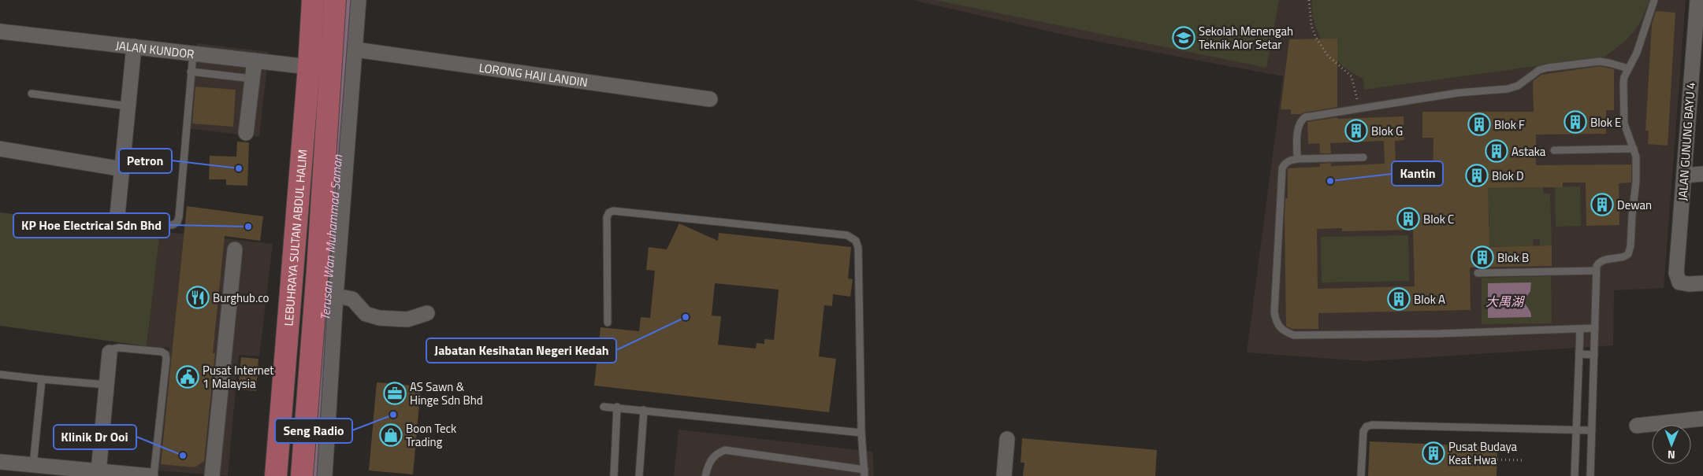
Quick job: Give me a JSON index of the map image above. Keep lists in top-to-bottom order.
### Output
{
  "streets": {
    "main road": ["LEBUHRAYA SULTAN ABDUL HALIM"],
    "street": ["JALAN KUNDOR", "LORONG HAJI LANDIN", "JALAN GUNUNG BAYU 4"]
  },
  "crossings": [
    ["JALAN KUNDOR", "LEBUHRAYA SULTAN ABDUL HALIM"]
  ],
  "water": ["Terusan Wan Muhammad Saman", "大禺湖"],
  "places": {
    "school or university": ["Sekolah Menengah Teknik Alor Setar"],
    "building": [
      "Blok E",
      "Blok F",
      "Blok G",
      "Astaka",
      "Blok D",
      "Dewan",
      "Blok C",
      "Blok B",
      "Blok A",
      "Pusat Budaya Keat Hwa"
    ],
    "other": [
      "Petron",
      "Kantin",
      "KP Hoe Electrical Sdn Bhd",
      "Jabatan Kesihatan Negeri Kedah",
      "Seng Radio",
      "Klinik Dr Ooi"
    ],
    "restaurant": ["Burghub.co"],
    "public building": ["Pusat Internet 1 Malaysia"],
    "office": ["AS Sawn & Hinge Sdn Bhd"],
    "shop": ["Boon Teck Trading"]
  },
  "north": "bottom"
}
